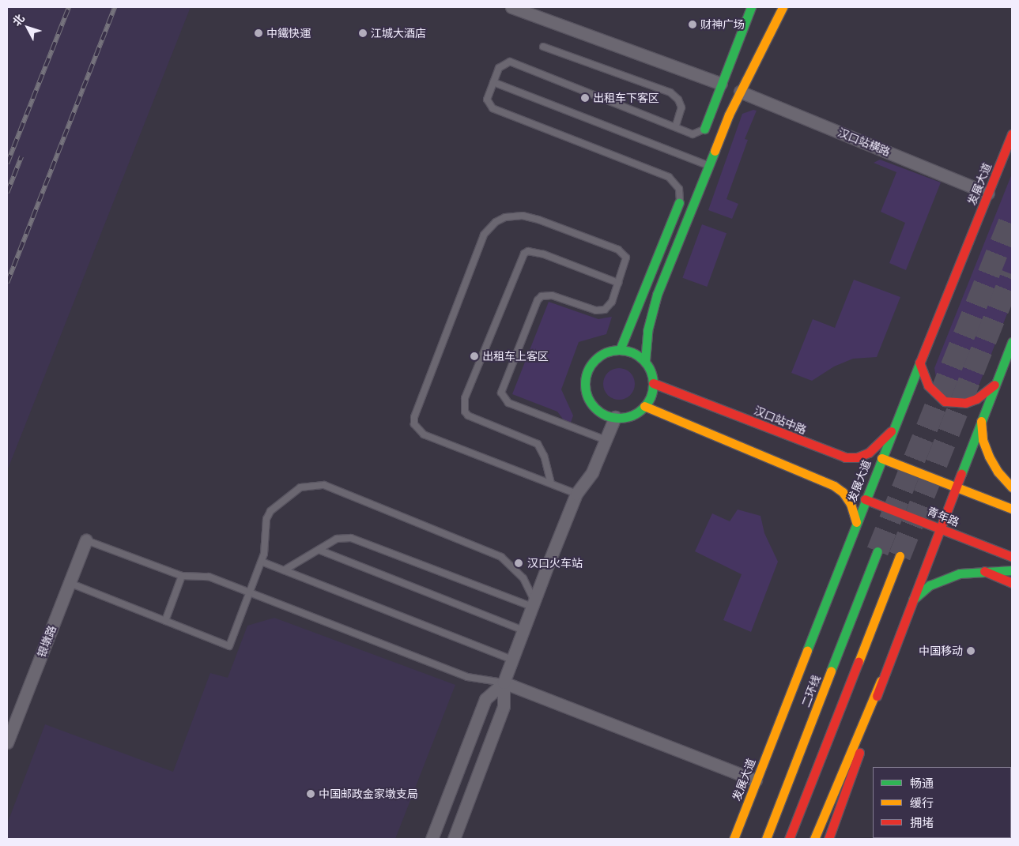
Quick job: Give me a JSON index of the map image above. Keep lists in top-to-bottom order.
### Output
{
  "streets": {
    "main road": [
      "发展大道",
      "汉口站中路",
      "青年路",
      "二环线"
    ],
    "street": ["汉口站横路", "银墩路"]
  },
  "crossings": [
    ["汉口站横路", "发展大道"],
    ["发展大道", "汉口站中路"],
    ["发展大道", "青年路"]
  ],
  "places": [
    "财神广场",
    "中鐵快運",
    "江城大酒店",
    "出租车下客区",
    "出租车上客区",
    "汉口火车站",
    "中国移动",
    "中国邮政金家墩支局"
  ],
  "legend": ["畅通", "缓行", "拥堵"],
  "north": "top left"
}
